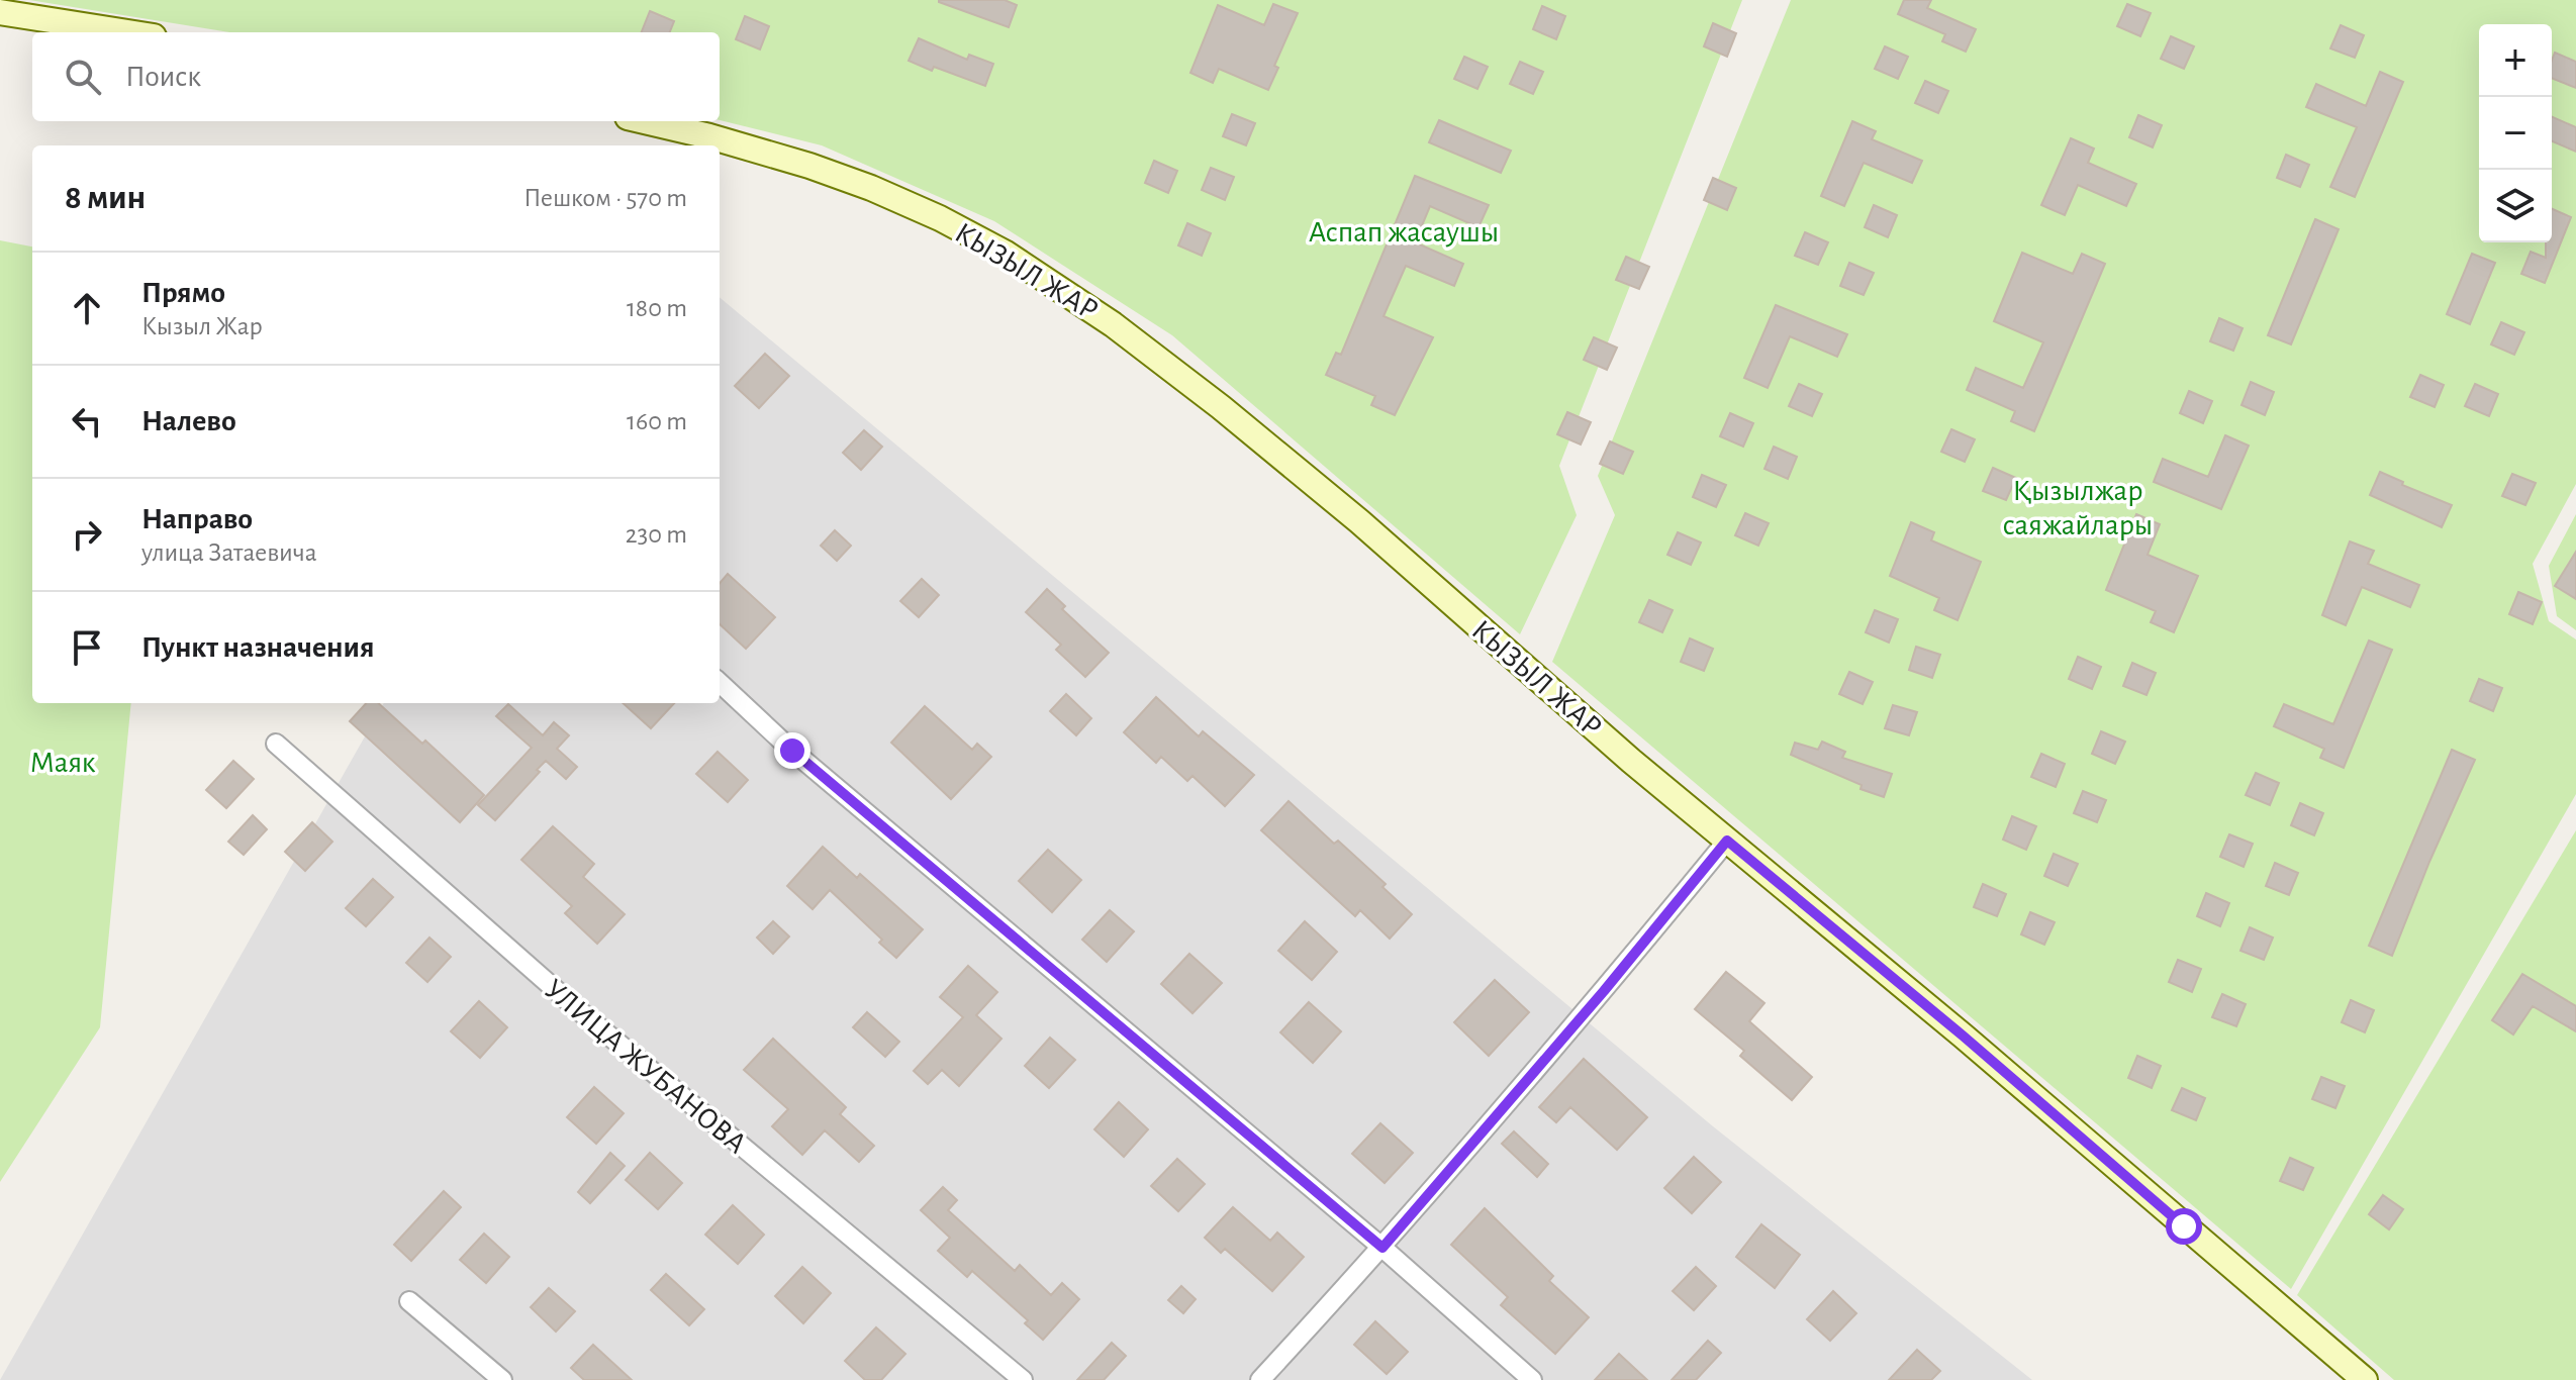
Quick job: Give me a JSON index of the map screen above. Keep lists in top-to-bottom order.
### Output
{
  "streets": {
    "main road": ["КЫЗЫЛ ЖАР"],
    "street": ["УЛИЦА ЖУБАНОВА"]
  },
  "parks": ["Аспап жасаушы", "Қызылжар саяжайлары", "Маяк"],
  "page": {
    "map_buttons": ["+", "−"],
    "search": "Поиск",
    "heading": ["8 мин", "Пешком · 570 m"],
    "list": [
      ["Прямо", "Кызыл Жар", "180 m"],
      ["Налево", "160 m"],
      ["Направо", "улица Затаевича", "230 m"],
      "Пункт назначения"
    ]
  }
}
